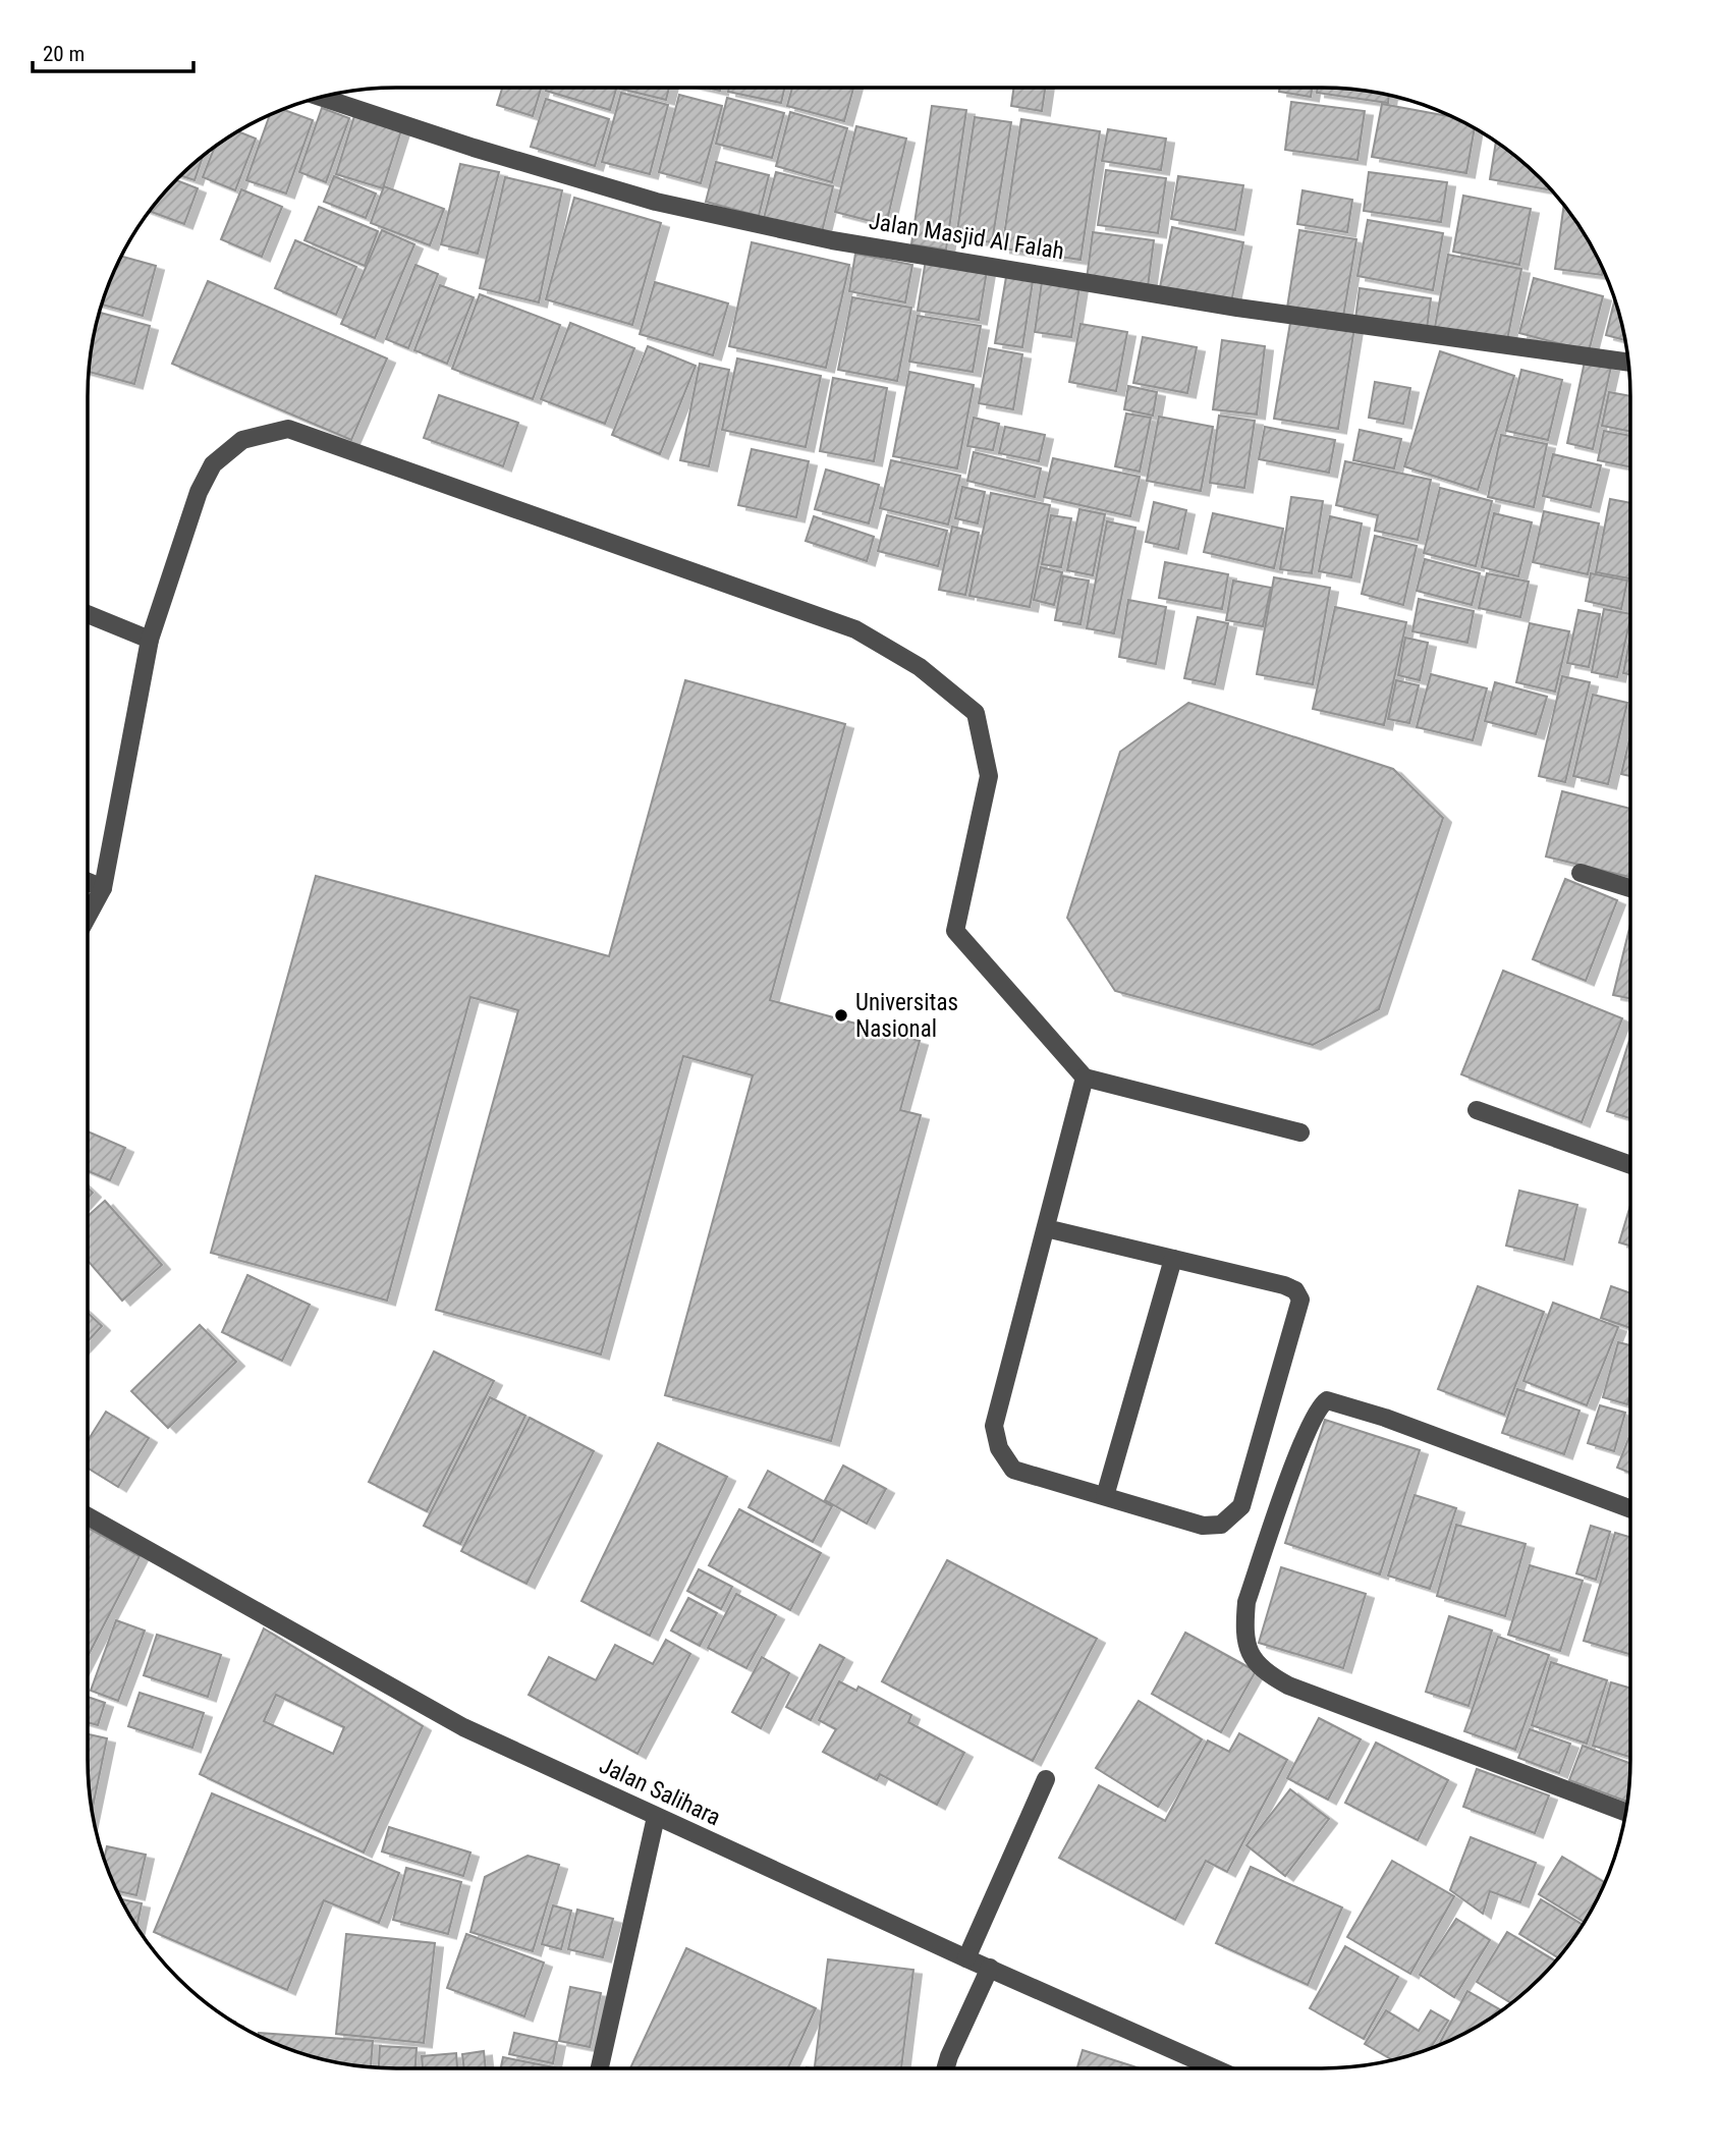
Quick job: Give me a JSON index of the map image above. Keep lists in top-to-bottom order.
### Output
{
  "streets": {
    "street": ["Jalan Masjid Al Falah", "Jalan Salihara"]
  },
  "places": ["Universitas Nasional"],
  "scale_bar": "20 m"
}
